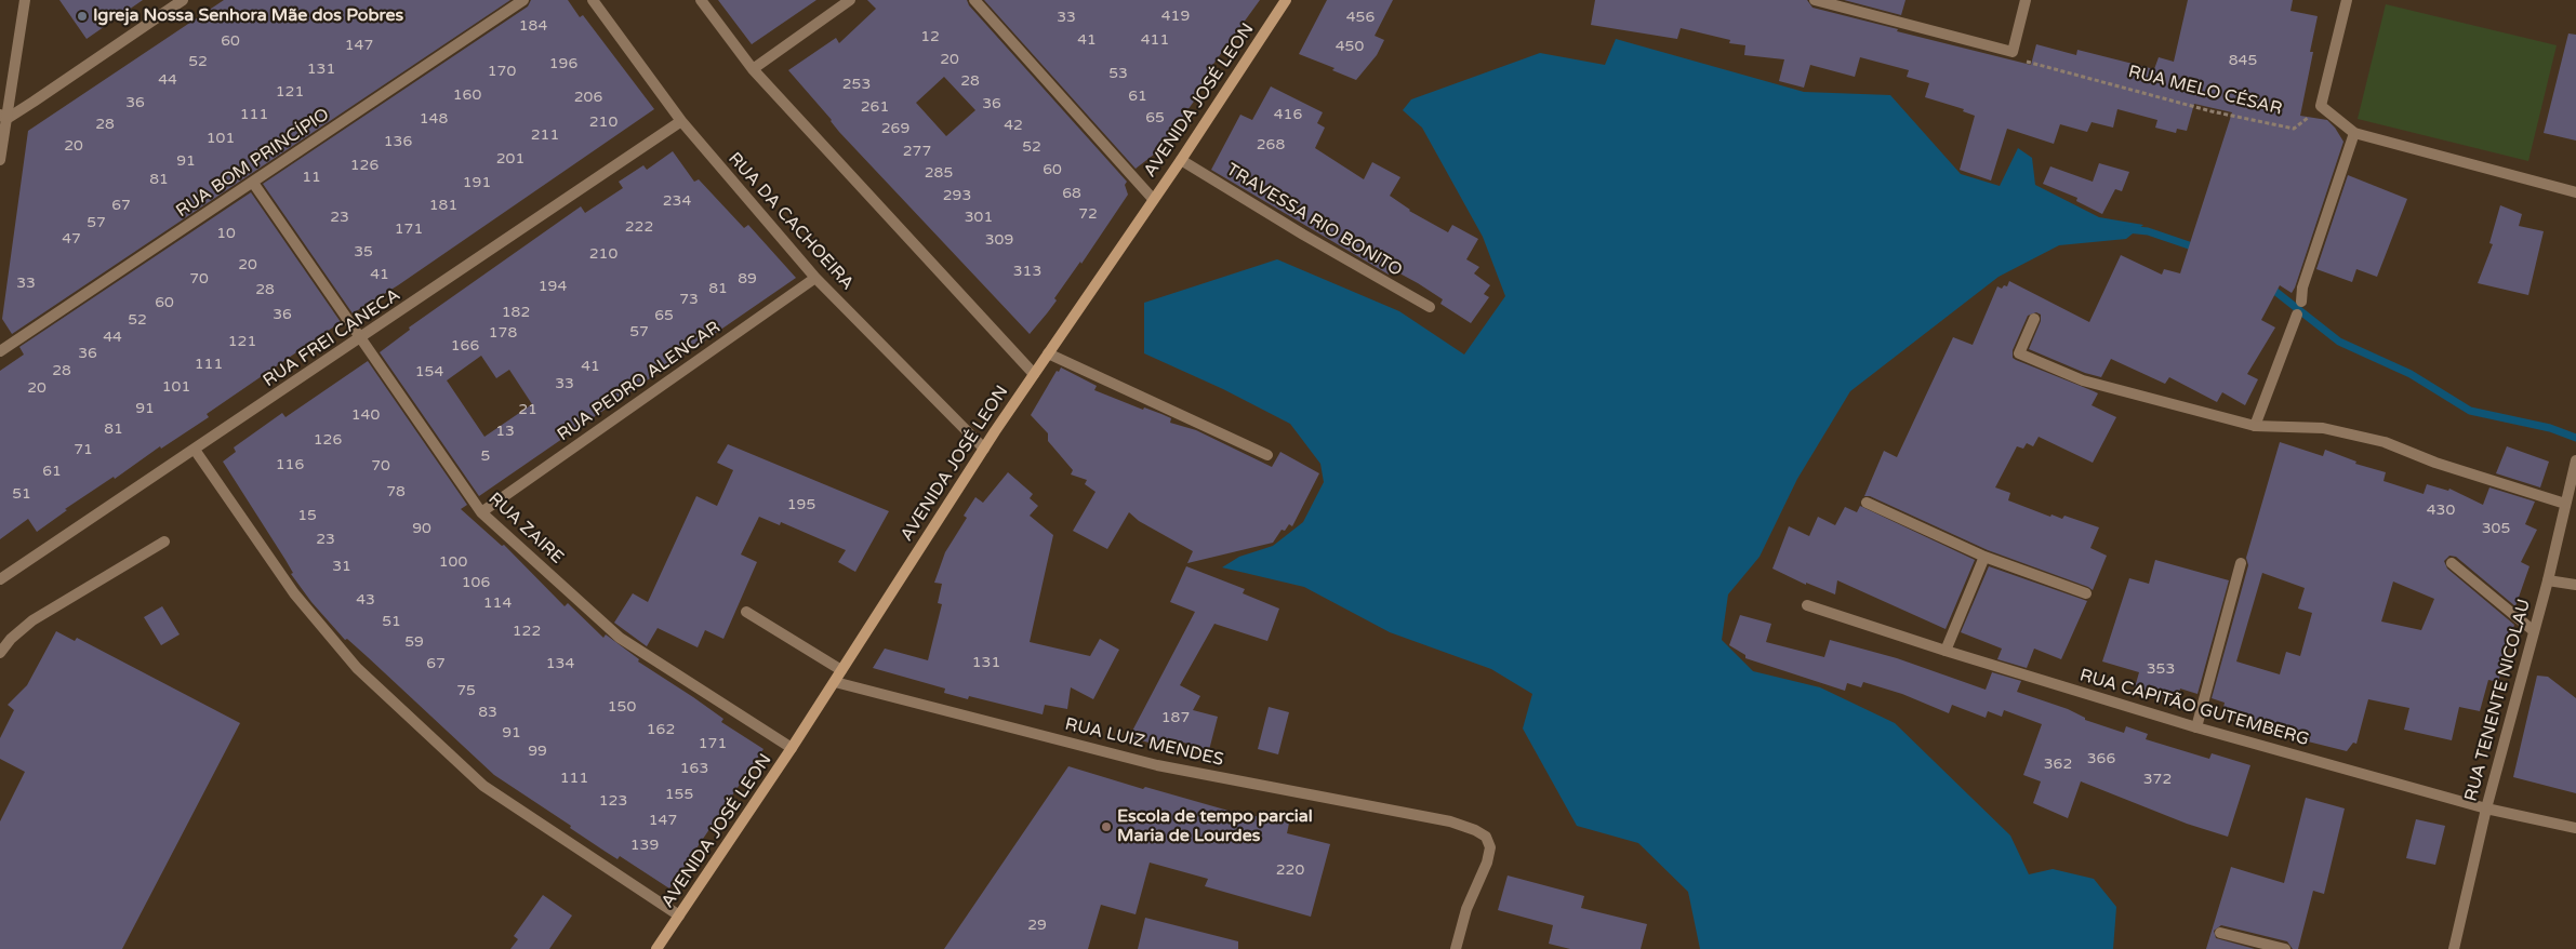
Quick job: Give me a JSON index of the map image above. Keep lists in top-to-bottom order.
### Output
{
  "streets": {
    "main road": ["AVENIDA JOSÉ LEON"],
    "street": [
      "RUA BOM PRINCÍPIO",
      "TRAVESSA RIO BONITO",
      "RUA DA CACHOEIRA",
      "RUA FREI CANECA",
      "RUA PEDRO ALENCAR",
      "RUA ZAIRE",
      "RUA TENENTE NICOLAU",
      "RUA CAPITÃO GUTEMBERG",
      "RUA LUIZ MENDES"
    ],
    "path": ["RUA MELO CÉSAR"]
  },
  "crossings": [
    ["AVENIDA JOSÉ LEON", "TRAVESSA RIO BONITO"],
    ["AVENIDA JOSÉ LEON", "RUA DA CACHOEIRA"],
    ["AVENIDA JOSÉ LEON", "RUA ZAIRE"],
    ["AVENIDA JOSÉ LEON", "RUA LUIZ MENDES"],
    ["RUA BOM PRINCÍPIO", "RUA ZAIRE"],
    ["RUA DA CACHOEIRA", "RUA FREI CANECA"],
    ["RUA DA CACHOEIRA", "RUA PEDRO ALENCAR"],
    ["RUA FREI CANECA", "RUA ZAIRE"],
    ["RUA PEDRO ALENCAR", "RUA ZAIRE"],
    ["RUA TENENTE NICOLAU", "RUA CAPITÃO GUTEMBERG"]
  ],
  "places": ["Igreja Nossa Senhora Mãe dos Pobres", "Escola de tempo parcial Maria de Lourdes"],
  "house_numbers": [
    "419",
    "33",
    "456",
    "184",
    "12",
    "41",
    "411",
    "60",
    "147",
    "450",
    "20",
    "845",
    "52",
    "196",
    "131",
    "170",
    "53",
    "44",
    "28",
    "253",
    "121",
    "160",
    "61",
    "206",
    "36",
    "36",
    "261",
    "111",
    "416",
    "65",
    "148",
    "210",
    "28",
    "42",
    "269",
    "211",
    "101",
    "136",
    "268",
    "20",
    "52",
    "277",
    "201",
    "91",
    "126",
    "60",
    "285",
    "11",
    "81",
    "191",
    "68",
    "293",
    "234",
    "67",
    "181",
    "72",
    "23",
    "301",
    "57",
    "222",
    "171",
    "10",
    "47",
    "309",
    "35",
    "210",
    "20",
    "313",
    "41",
    "70",
    "89",
    "33",
    "194",
    "81",
    "28",
    "73",
    "60",
    "182",
    "36",
    "65",
    "52",
    "57",
    "178",
    "44",
    "121",
    "166",
    "36",
    "111",
    "41",
    "28",
    "154",
    "33",
    "101",
    "20",
    "91",
    "21",
    "140",
    "81",
    "13",
    "126",
    "71",
    "5",
    "116",
    "70",
    "61",
    "78",
    "51",
    "195",
    "430",
    "15",
    "90",
    "305",
    "23",
    "100",
    "31",
    "106",
    "43",
    "114",
    "51",
    "122",
    "59",
    "131",
    "67",
    "134",
    "353",
    "75",
    "150",
    "83",
    "187",
    "162",
    "91",
    "171",
    "99",
    "366",
    "362",
    "163",
    "111",
    "372",
    "155",
    "123",
    "147",
    "139",
    "220",
    "29"
  ]
}
